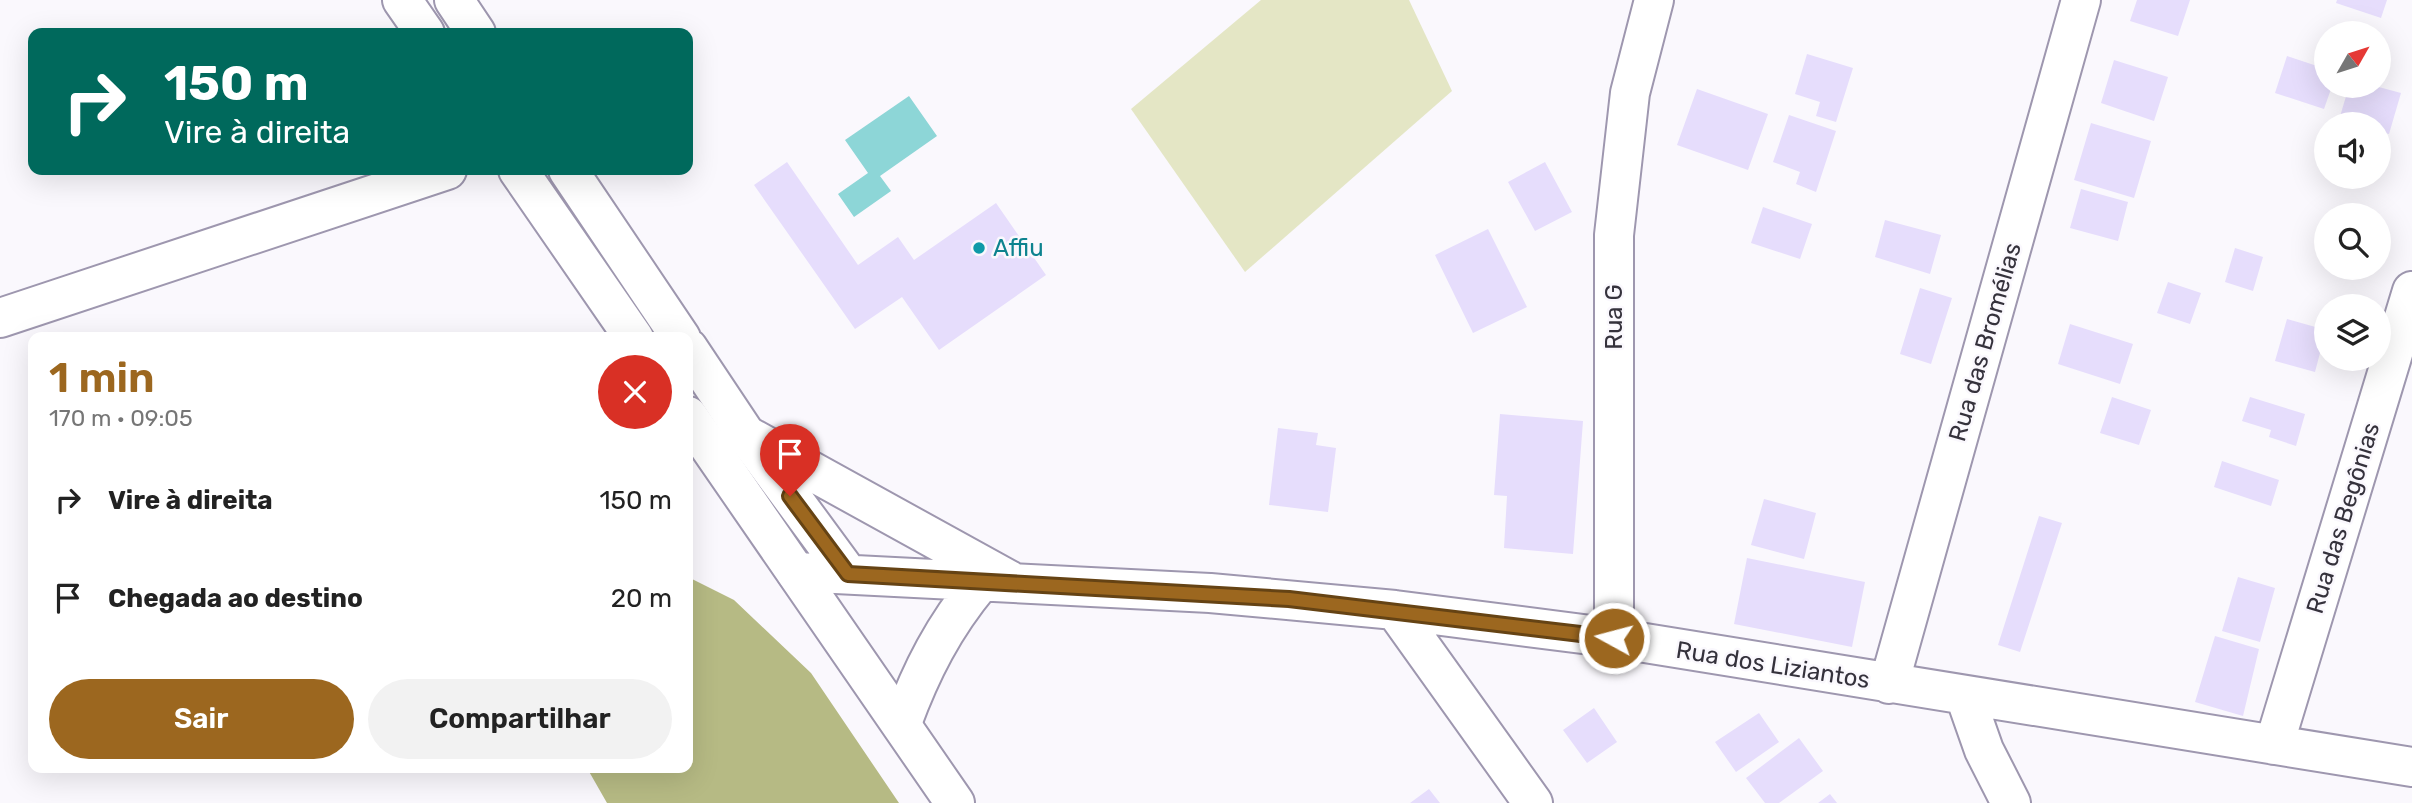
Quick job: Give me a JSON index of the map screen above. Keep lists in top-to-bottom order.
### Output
{
  "streets": {
    "street": [
      "Rua G",
      "Rua das Bromélias",
      "Rua das Begônias",
      "Rua dos Liziantos"
    ]
  },
  "crossings": [
    ["Rua G", "Rua dos Liziantos"],
    ["Rua das Bromélias", "Rua dos Liziantos"],
    ["Rua das Begônias", "Rua dos Liziantos"]
  ],
  "places": ["Affiu"],
  "north": "top right",
  "page": {
    "turn": ["150 m", "Vire à direita"],
    "heading": ["1 min", "170 m · 09:05"],
    "list": [
      {
        "name": "Vire à direita",
        "value": "150 m"
      },
      {
        "name": "Chegada ao destino",
        "value": "20 m"
      }
    ],
    "buttons": ["Sair", "Compartilhar"]
  }
}
